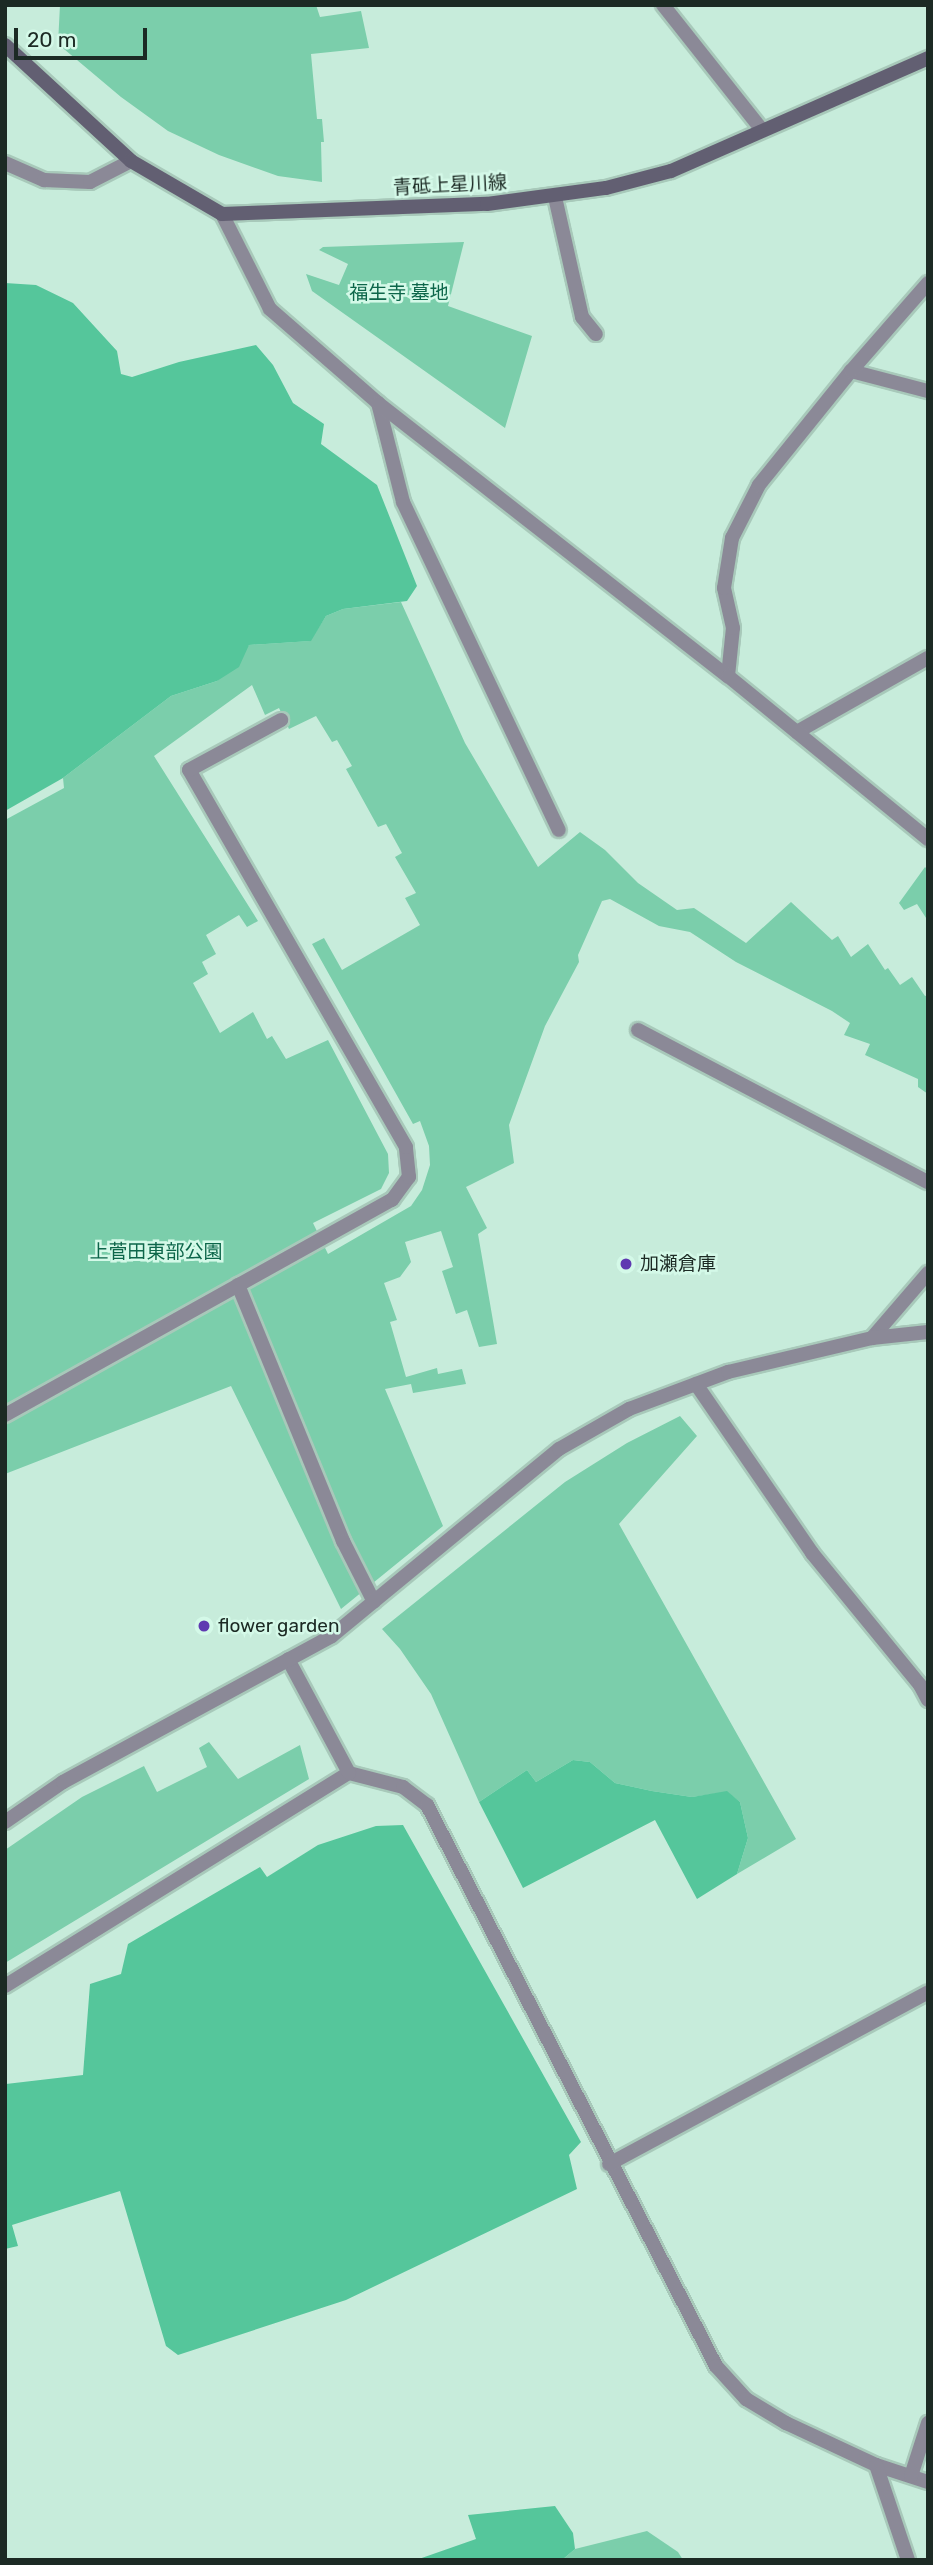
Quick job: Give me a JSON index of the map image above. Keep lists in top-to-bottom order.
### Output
{
  "streets": {
    "main road": ["青砥上星川線"]
  },
  "parks": ["福生寺 墓地", "上菅田東部公園"],
  "places": ["加瀬倉庫", "flower garden"],
  "scale_bar": "20 m"
}
